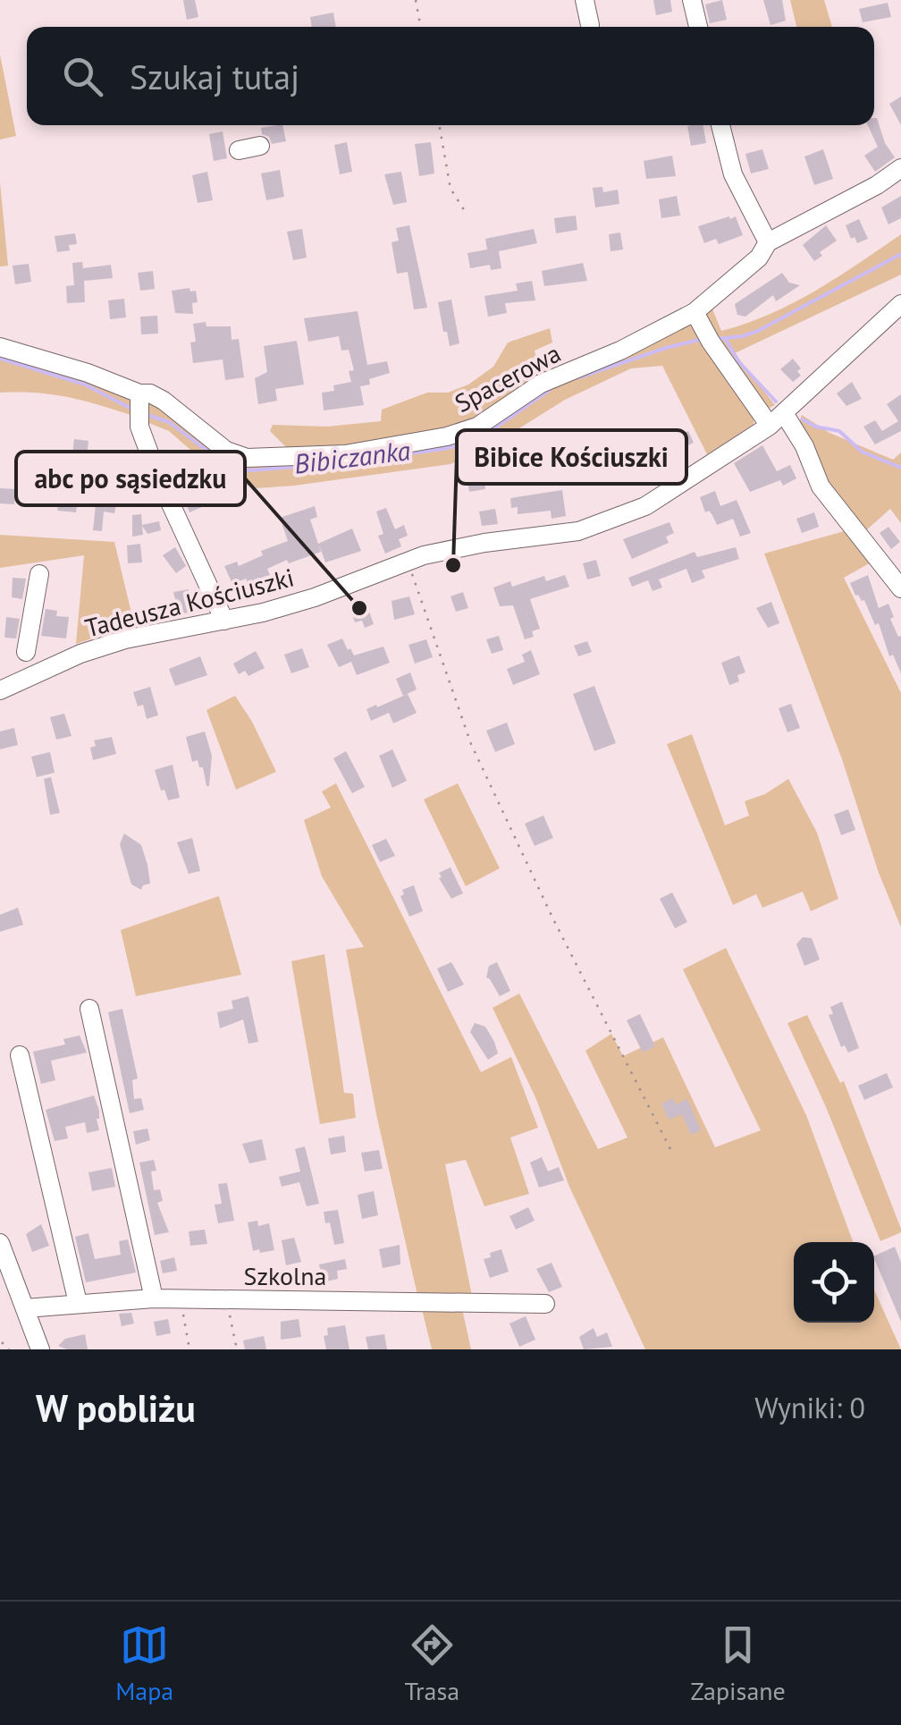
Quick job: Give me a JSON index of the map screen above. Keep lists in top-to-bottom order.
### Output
{
  "streets": {
    "street": ["Spacerowa", "Tadeusza Kościuszki", "Szkolna"]
  },
  "water": ["Bibiczanka"],
  "places": ["Bibice Kościuszki", "abc po sąsiedzku"],
  "page": {
    "search": "Szukaj tutaj",
    "heading": ["W pobliżu", "Wyniki: 0"],
    "nav": ["Mapa", "Trasa", "Zapisane"]
  }
}
